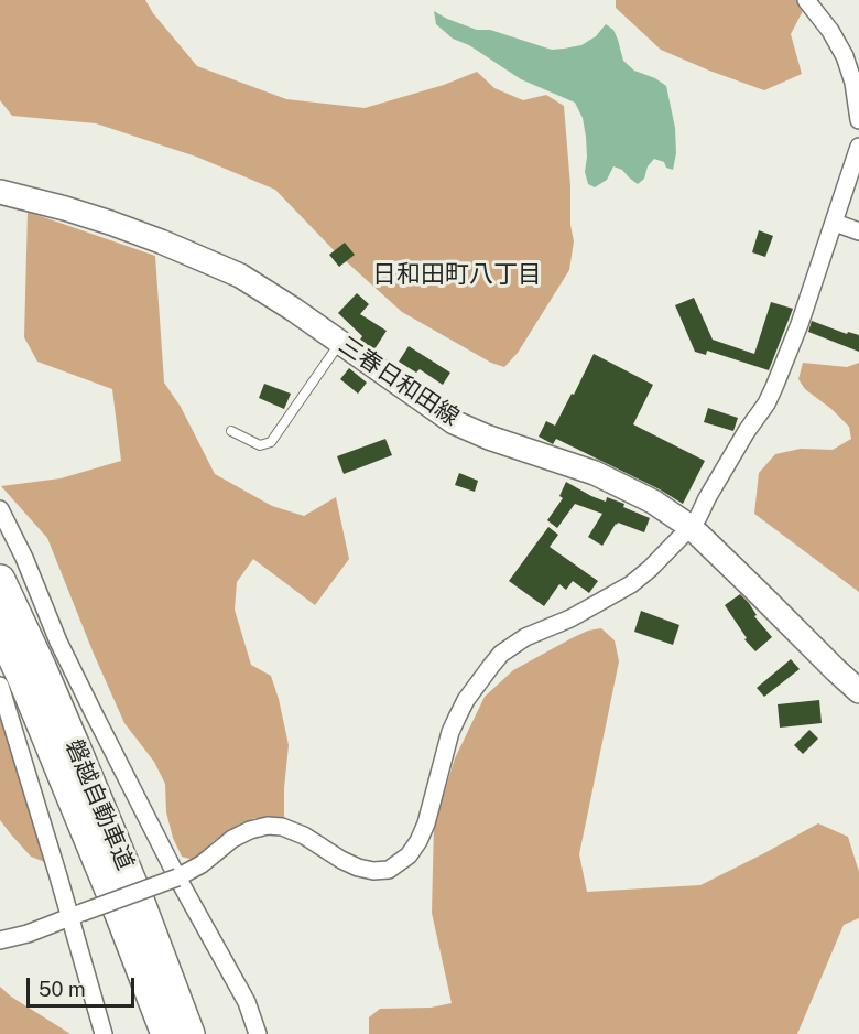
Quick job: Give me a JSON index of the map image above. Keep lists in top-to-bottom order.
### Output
{
  "streets": {
    "highway": ["磐越自動車道"],
    "main road": ["三春日和田線"]
  },
  "districts": ["日和田町八丁目"],
  "scale_bar": "50 m"
}
